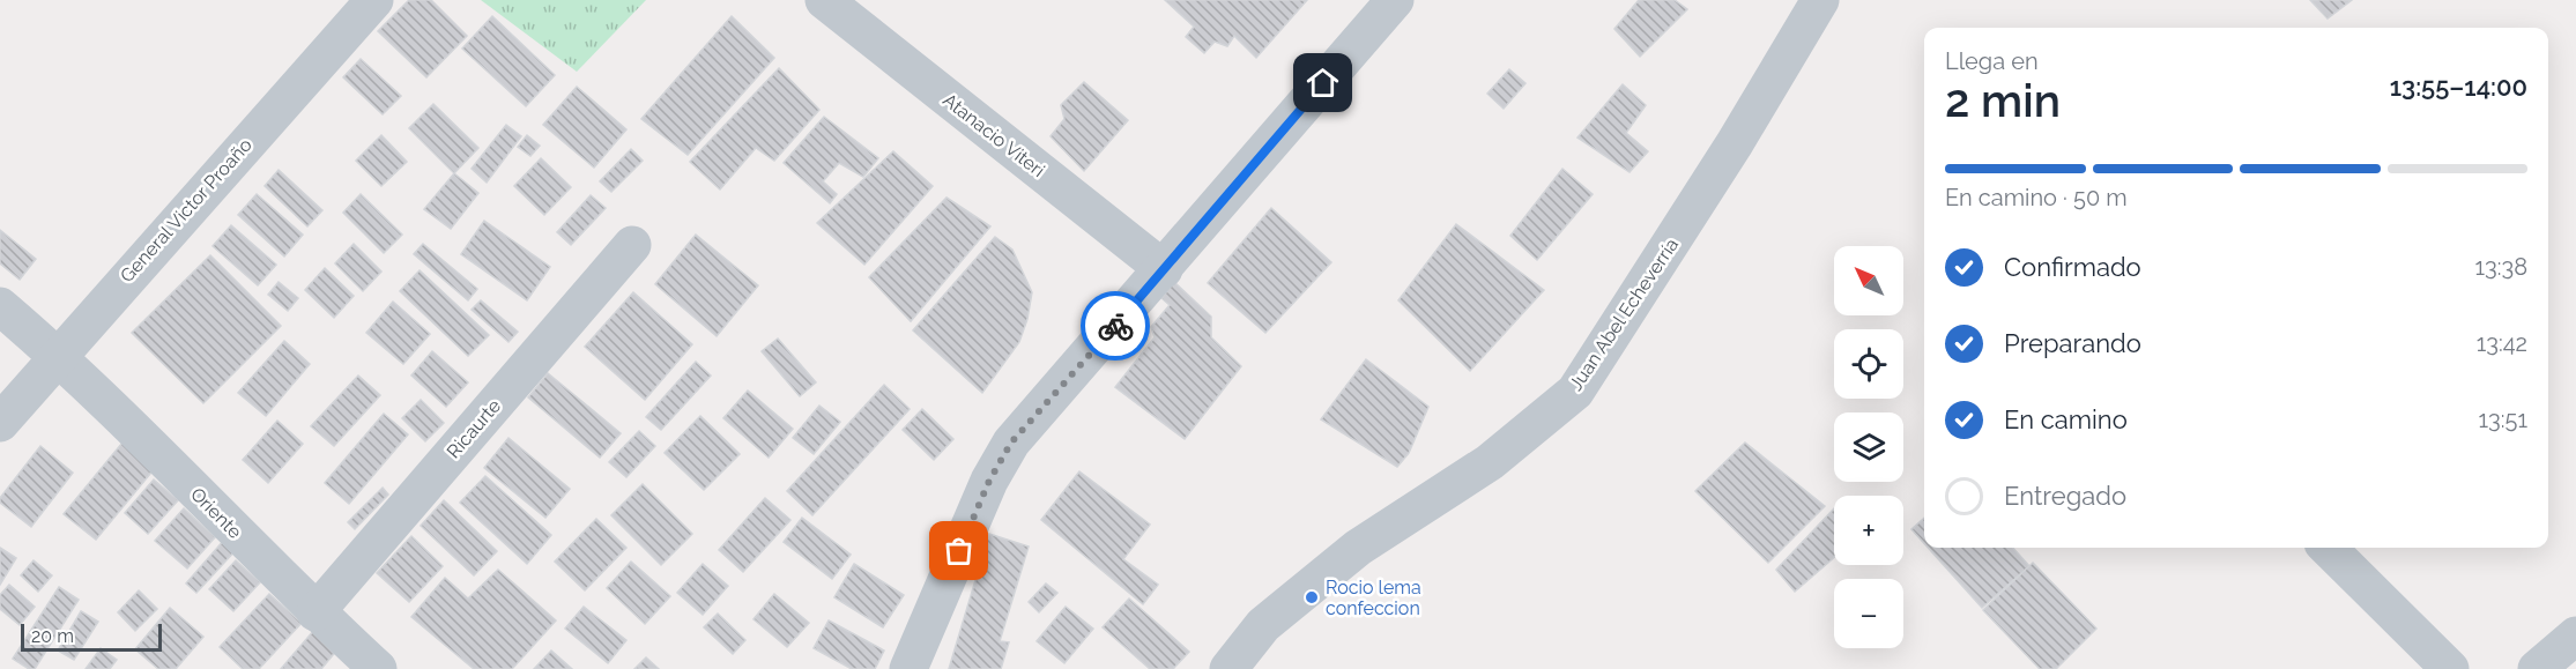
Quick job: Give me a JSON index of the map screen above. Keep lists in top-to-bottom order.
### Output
{
  "streets": {
    "street": [
      "Atanacio Viteri",
      "General Victor Proaño",
      "Juan Abel Echeverría",
      "Ricaurte",
      "Oriente"
    ]
  },
  "crossings": [
    ["General Victor Proaño", "Oriente"],
    ["Ricaurte", "Oriente"]
  ],
  "places": ["Rocio lema confeccion"],
  "scale_bar": "20 m",
  "north": "top left",
  "page": {
    "heading": ["2 min", "Llega en", "13:55–14:00"],
    "bar": "En camino · 50 m",
    "list": [
      ["Confirmado", "13:38"],
      ["Preparando", "13:42"],
      ["En camino", "13:51"],
      "Entregado"
    ],
    "map_buttons": ["+", "−"],
    "scale": "20 m"
  }
}
